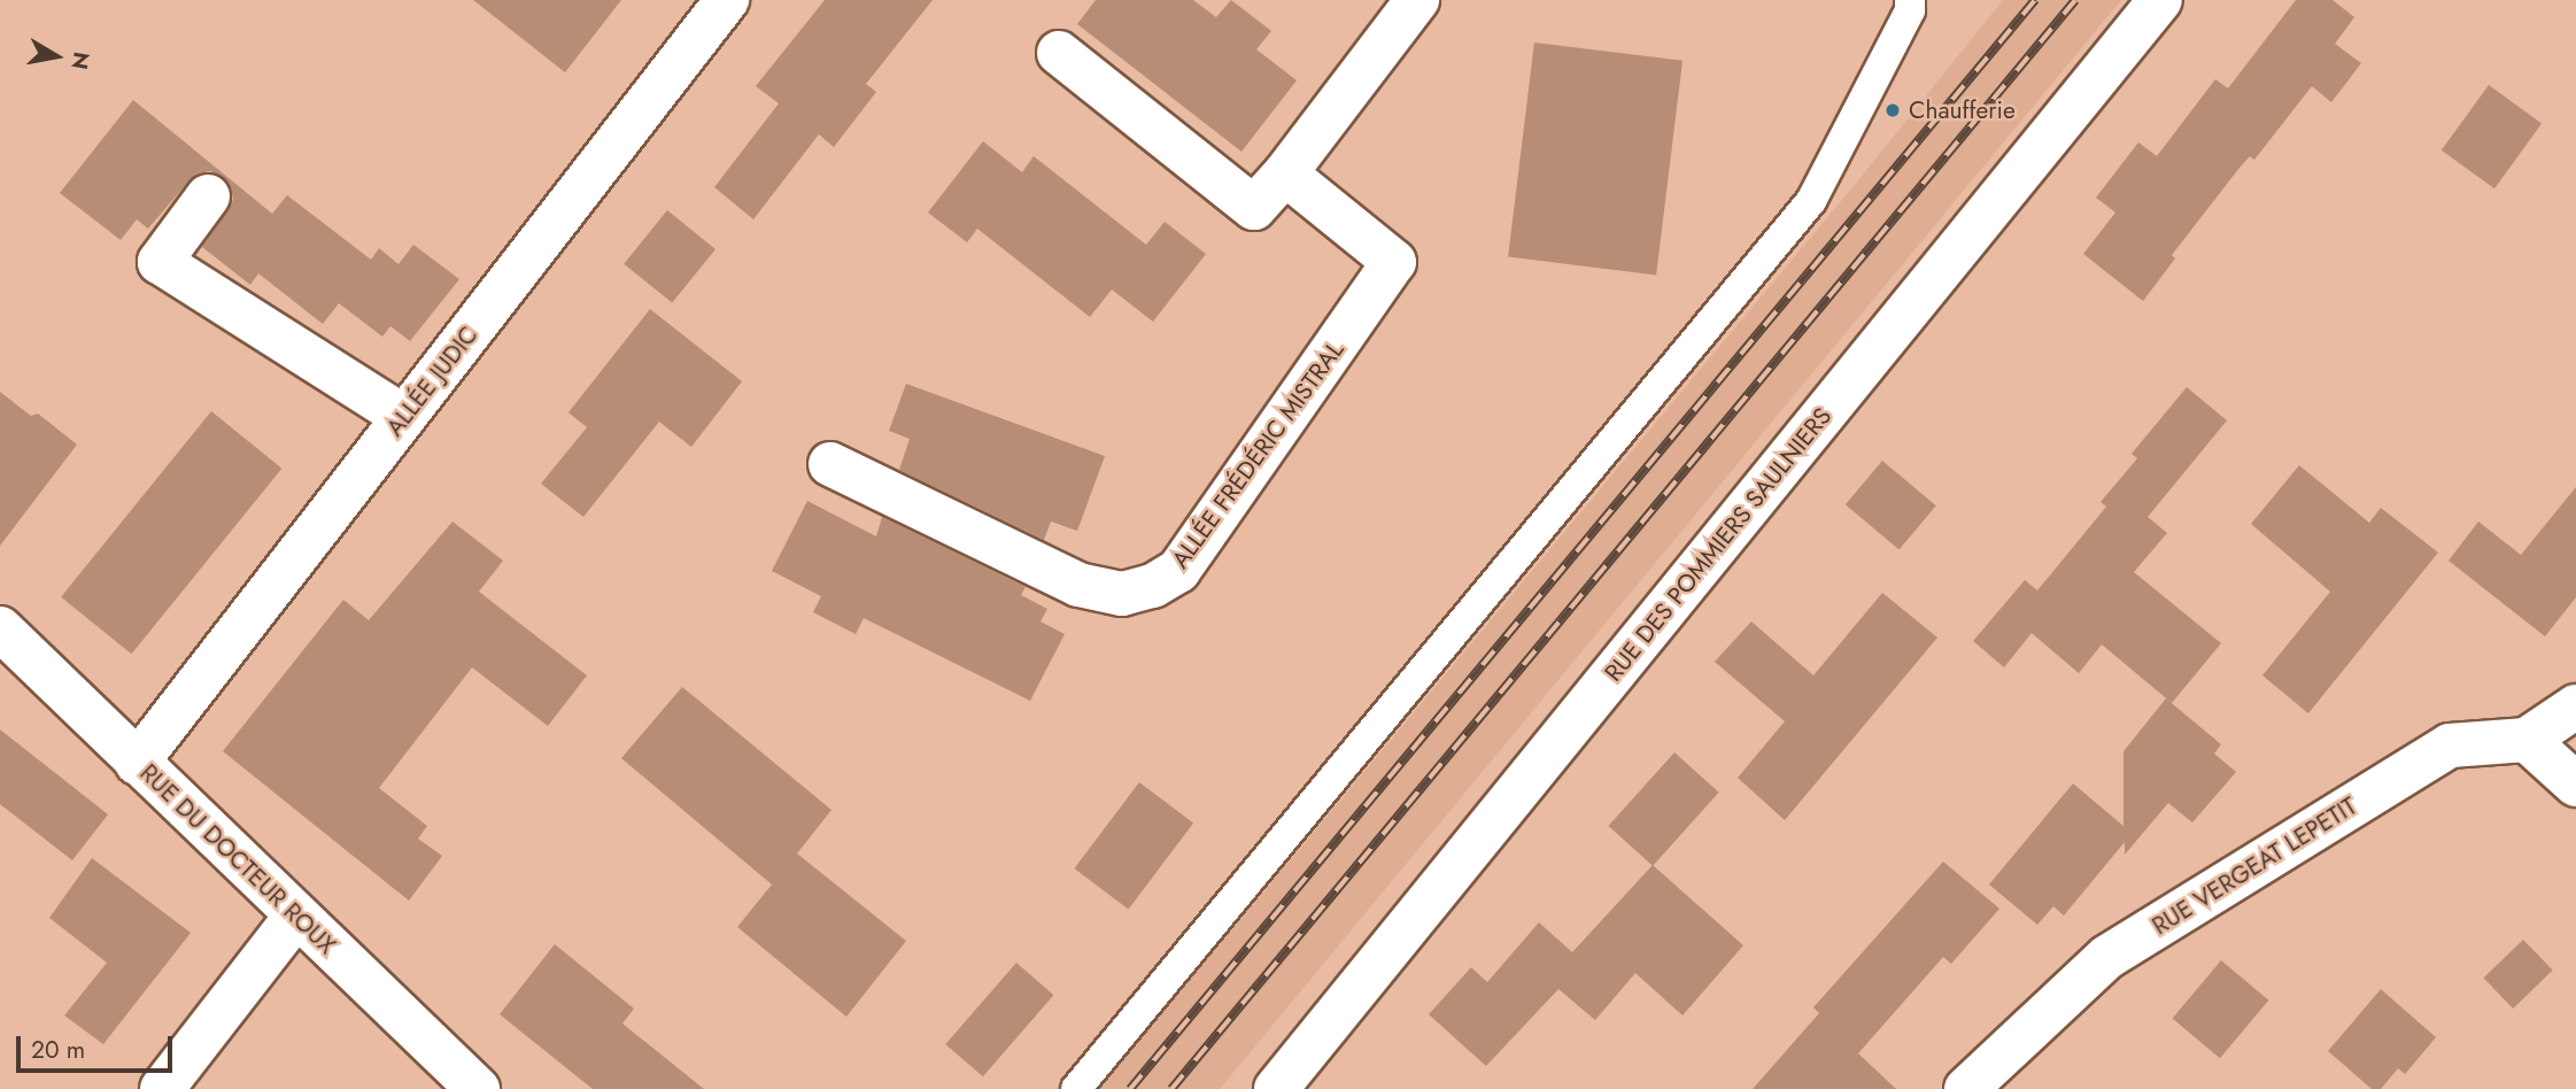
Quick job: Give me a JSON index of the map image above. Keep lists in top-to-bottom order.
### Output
{
  "streets": {
    "street": [
      "ALLÉE JUDIC",
      "ALLÉE FRÉDÉRIC MISTRAL",
      "RUE DES POMMIERS SAULNIERS",
      "RUE DU DOCTEUR ROUX",
      "RUE VERGEAT LEPETIT"
    ]
  },
  "crossings": [
    ["ALLÉE JUDIC", "RUE DU DOCTEUR ROUX"]
  ],
  "places": ["Chaufferie"],
  "scale_bar": "20 m",
  "north": "right"
}
